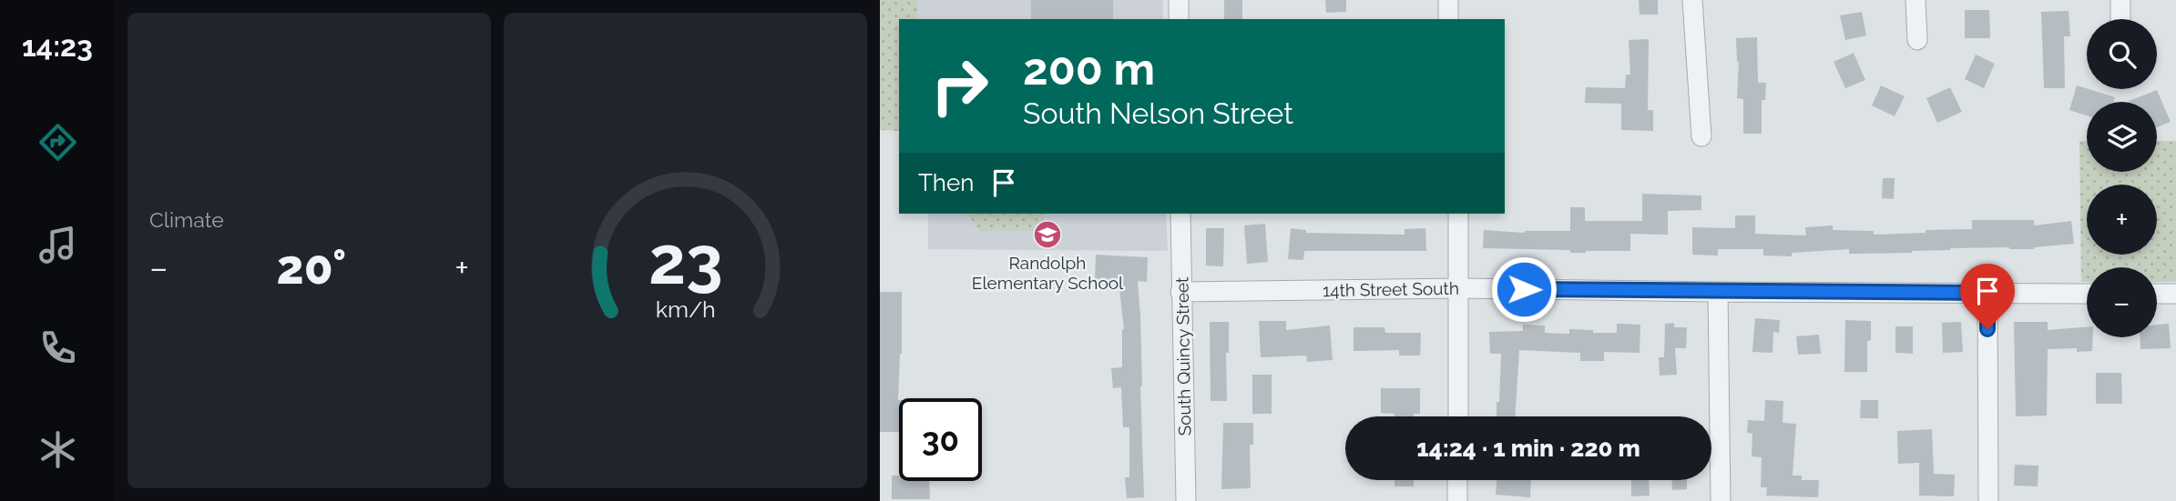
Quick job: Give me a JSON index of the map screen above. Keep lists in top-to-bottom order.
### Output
{
  "streets": {
    "street": ["14th Street South", "South Quincy Street"]
  },
  "crossings": [
    ["14th Street South", "South Quincy Street"]
  ],
  "places": {
    "school or university": ["Randolph Elementary School"]
  },
  "page": {
    "tabs": "14:23",
    "tile": "Climate",
    "map_buttons": ["+", "−"],
    "turn": ["200 m", "South Nelson Street"],
    "then": "Then",
    "heat": ["−", "20°", "+"],
    "limit": "30",
    "trip": "14:24 · 1 min · 220 m",
    "gauge": ["23", "km/h"]
  }
}
